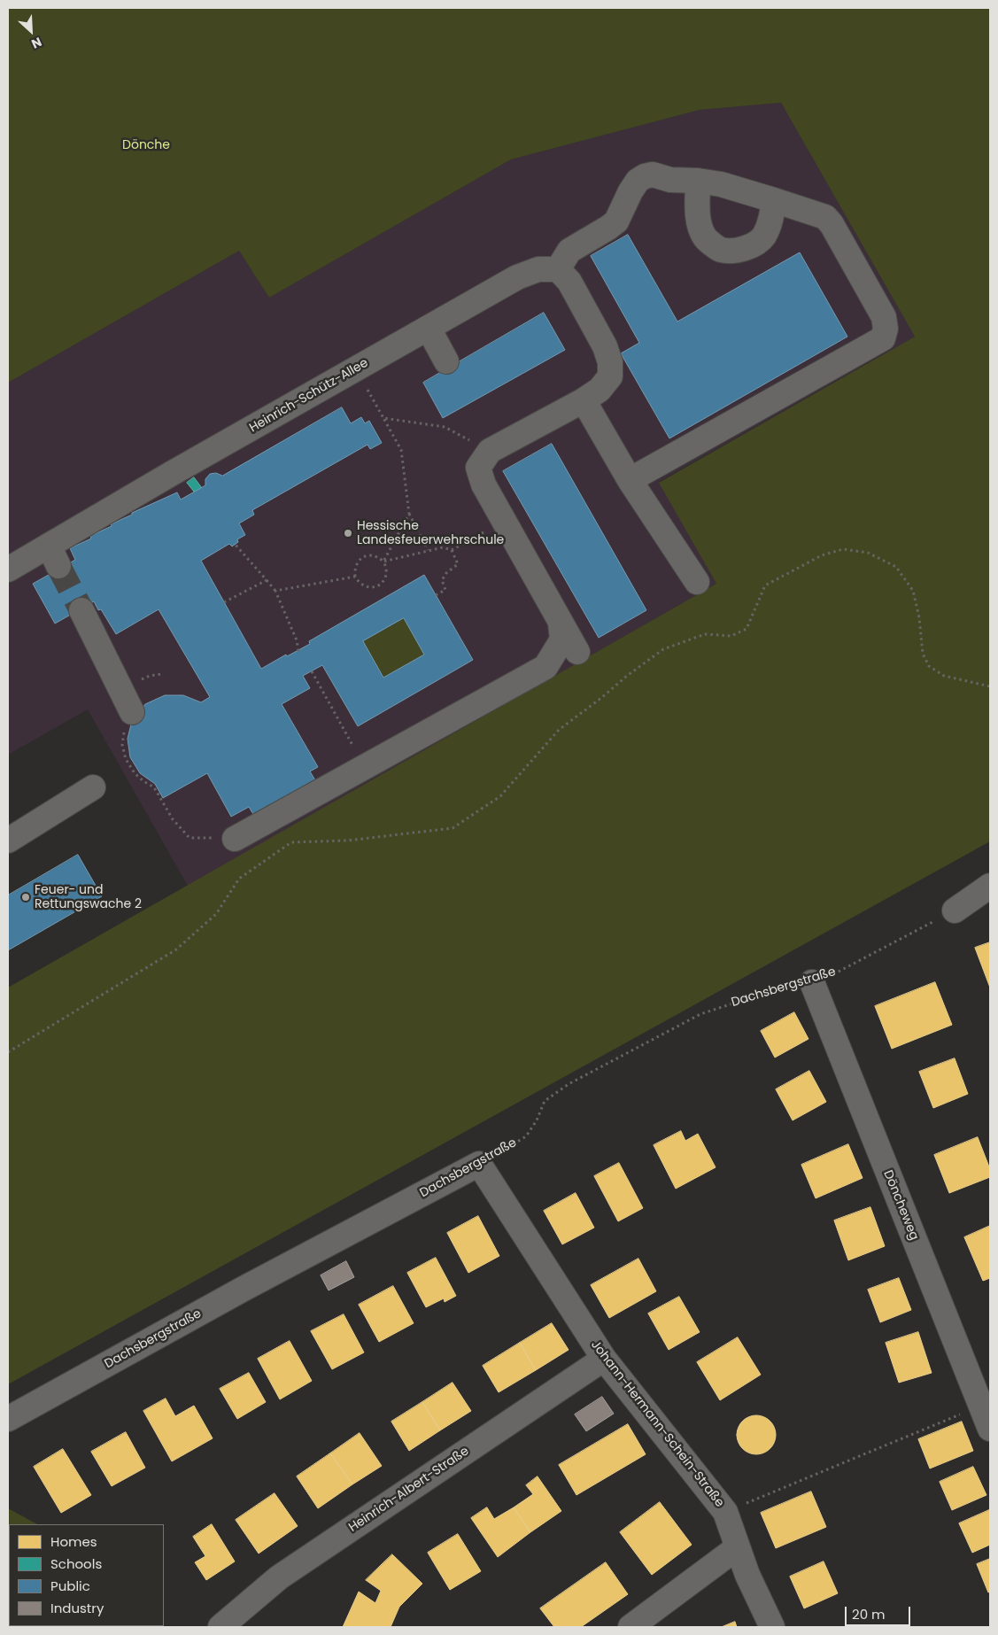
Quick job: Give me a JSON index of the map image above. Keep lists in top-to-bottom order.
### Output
{
  "streets": {
    "street": [
      "Heinrich-Schütz-Allee",
      "Dachsbergstraße",
      "Döncheweg",
      "Johann-Hermann-Schein-Straße",
      "Heinrich-Albert-Straße"
    ]
  },
  "crossings": [
    ["Dachsbergstraße", "Döncheweg"],
    ["Dachsbergstraße", "Johann-Hermann-Schein-Straße"],
    ["Johann-Hermann-Schein-Straße", "Heinrich-Albert-Straße"]
  ],
  "parks": ["Dönche"],
  "places": ["Hessische Landesfeuerwehrschule", "Feuer- und Rettungswache 2"],
  "legend": [
    "Homes",
    "Schools",
    "Public",
    "Industry"
  ],
  "scale_bar": "20 m",
  "north": "bottom right"
}
